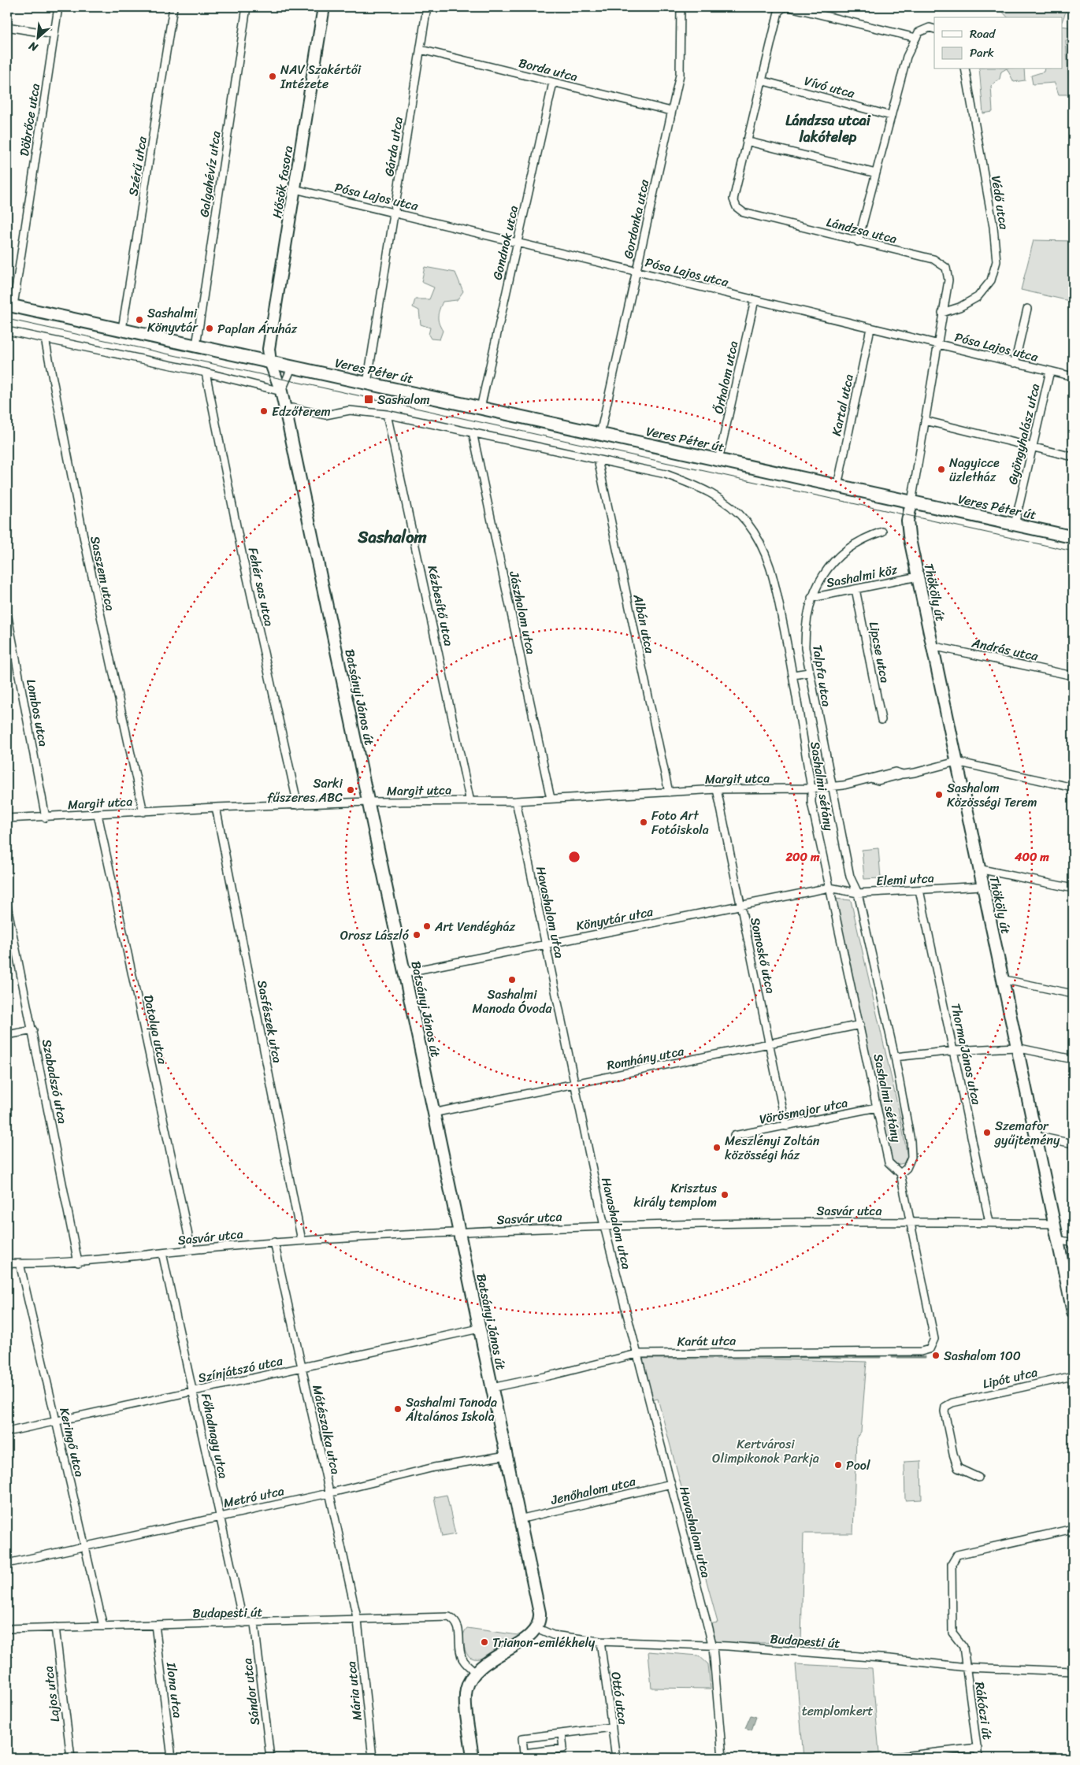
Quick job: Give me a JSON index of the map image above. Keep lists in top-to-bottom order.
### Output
{
  "streets": {
    "main road": ["Veres Péter út"],
    "street": [
      "Borda utca",
      "Vívó utca",
      "Döbrőce utca",
      "Gárda utca",
      "Szérű utca",
      "Galgahévíz utca",
      "Hősök fasora",
      "Pósa Lajos utca",
      "Védő utca",
      "Gordonka utca",
      "Lándzsa utca",
      "Gondnok utca",
      "Őrhalom utca",
      "Kartal utca",
      "Gyöngyhalász utca",
      "Sasszem utca",
      "Sashalmi köz",
      "Fehér sas utca",
      "Thököly út",
      "Kézbesítő utca",
      "Jászhalom utca",
      "Albán utca",
      "András utca",
      "Lipcse utca",
      "Talpfa utca",
      "Batsányi János út",
      "Lombos utca",
      "Margit utca",
      "Sashalmi sétány",
      "Elemi utca",
      "Havashalom utca",
      "Könyvtár utca",
      "Somoskő utca",
      "Sasfészek utca",
      "Datolya utca",
      "Thorma János utca",
      "Romhány utca",
      "Szabadszó utca",
      "Vörösmajor utca",
      "Sasvár utca",
      "Karát utca",
      "Színjátszó utca",
      "Lipót utca",
      "Mátészalka utca",
      "Főhadnagy utca",
      "Keringő utca",
      "Jenőhalom utca",
      "Metró utca",
      "Budapesti út",
      "Ilona utca",
      "Mária utca",
      "Sándor utca",
      "Lajos utca",
      "Ottó utca",
      "Rákóczi út"
    ]
  },
  "crossings": [
    ["Borda utca", "Gárda utca"],
    ["Borda utca", "Gordonka utca"],
    ["Borda utca", "Gondnok utca"],
    ["Vívó utca", "Lándzsa utca"],
    ["Döbrőce utca", "Veres Péter út"],
    ["Gárda utca", "Pósa Lajos utca"],
    ["Gárda utca", "Veres Péter út"],
    ["Szérű utca", "Veres Péter út"],
    ["Galgahévíz utca", "Veres Péter út"],
    ["Hősök fasora", "Pósa Lajos utca"],
    ["Hősök fasora", "Veres Péter út"],
    ["Hősök fasora", "Batsányi János út"],
    ["Pósa Lajos utca", "Gordonka utca"],
    ["Pósa Lajos utca", "Lándzsa utca"],
    ["Pósa Lajos utca", "Gondnok utca"],
    ["Pósa Lajos utca", "Őrhalom utca"],
    ["Pósa Lajos utca", "Kartal utca"],
    ["Pósa Lajos utca", "Gyöngyhalász utca"],
    ["Védő utca", "Lándzsa utca"],
    ["Gordonka utca", "Veres Péter út"],
    ["Lándzsa utca", "Veres Péter út"],
    ["Lándzsa utca", "Thököly út"],
    ["Gondnok utca", "Veres Péter út"],
    ["Veres Péter út", "Őrhalom utca"],
    ["Veres Péter út", "Kartal utca"],
    ["Veres Péter út", "Gyöngyhalász utca"],
    ["Veres Péter út", "Thököly út"],
    ["Sasszem utca", "Margit utca"],
    ["Sashalmi köz", "Thököly út"],
    ["Sashalmi köz", "Lipcse utca"],
    ["Sashalmi köz", "Talpfa utca"],
    ["Fehér sas utca", "Margit utca"],
    ["Thököly út", "András utca"],
    ["Thököly út", "Margit utca"],
    ["Thököly út", "Elemi utca"],
    ["Thököly út", "Sasvár utca"],
    ["Kézbesítő utca", "Margit utca"],
    ["Jászhalom utca", "Margit utca"],
    ["Albán utca", "Margit utca"],
    ["Albán utca", "Sashalmi sétány"],
    ["Talpfa utca", "Margit utca"],
    ["Talpfa utca", "Sashalmi sétány"],
    ["Batsányi János út", "Margit utca"],
    ["Batsányi János út", "Könyvtár utca"],
    ["Batsányi János út", "Romhány utca"],
    ["Batsányi János út", "Sasvár utca"],
    ["Batsányi János út", "Karát utca"],
    ["Batsányi János út", "Színjátszó utca"],
    ["Batsányi János út", "Jenőhalom utca"],
    ["Batsányi János út", "Metró utca"],
    ["Batsányi János út", "Budapesti út"],
    ["Lombos utca", "Margit utca"],
    ["Margit utca", "Sashalmi sétány"],
    ["Margit utca", "Havashalom utca"],
    ["Margit utca", "Somoskő utca"],
    ["Margit utca", "Sasfészek utca"],
    ["Margit utca", "Datolya utca"],
    ["Sashalmi sétány", "Elemi utca"],
    ["Sashalmi sétány", "Könyvtár utca"],
    ["Sashalmi sétány", "Romhány utca"],
    ["Sashalmi sétány", "Vörösmajor utca"],
    ["Elemi utca", "Könyvtár utca"],
    ["Elemi utca", "Thorma János utca"],
    ["Havashalom utca", "Könyvtár utca"],
    ["Havashalom utca", "Romhány utca"],
    ["Havashalom utca", "Sasvár utca"],
    ["Havashalom utca", "Karát utca"],
    ["Havashalom utca", "Jenőhalom utca"],
    ["Havashalom utca", "Budapesti út"],
    ["Könyvtár utca", "Somoskő utca"],
    ["Somoskő utca", "Romhány utca"],
    ["Somoskő utca", "Vörösmajor utca"],
    ["Sasfészek utca", "Sasvár utca"],
    ["Datolya utca", "Sasvár utca"],
    ["Thorma János utca", "Sasvár utca"],
    ["Szabadszó utca", "Sasvár utca"],
    ["Sasvár utca", "Karát utca"],
    ["Sasvár utca", "Mátészalka utca"],
    ["Sasvár utca", "Főhadnagy utca"],
    ["Sasvár utca", "Keringő utca"],
    ["Színjátszó utca", "Mátészalka utca"],
    ["Színjátszó utca", "Főhadnagy utca"],
    ["Színjátszó utca", "Keringő utca"],
    ["Mátészalka utca", "Metró utca"],
    ["Mátészalka utca", "Budapesti út"],
    ["Mátészalka utca", "Mária utca"],
    ["Főhadnagy utca", "Metró utca"],
    ["Főhadnagy utca", "Budapesti út"],
    ["Keringő utca", "Metró utca"],
    ["Keringő utca", "Budapesti út"],
    ["Budapesti út", "Ilona utca"],
    ["Budapesti út", "Mária utca"],
    ["Budapesti út", "Sándor utca"],
    ["Budapesti út", "Lajos utca"],
    ["Budapesti út", "Ottó utca"],
    ["Budapesti út", "Rákóczi út"]
  ],
  "districts": ["Lándzsa utcai lakótelep", "Sashalom"],
  "parks": ["Kertvárosi Olimpikonok Parkja", "templomkert"],
  "places": {
    "other": [
      "NAV Szakértői Intézete",
      "Sashalmi Könyvtár",
      "Paplan Áruház",
      "Edzőterem",
      "Nagyicce üzletház",
      "Sarki fűszeres ABC",
      "Sashalom Közösségi Terem",
      "Foto Art Fotóiskola",
      "Art Vendégház",
      "Orosz László",
      "Sashalmi Manoda Óvoda",
      "Szemafor gyűjtemény",
      "Meszlényi Zoltán közösségi ház",
      "Krisztus király templom",
      "Sashalom 100",
      "Sashalmi Tanoda Általános Iskola",
      "Pool",
      "Trianon-emlékhely"
    ],
    "transit": ["Sashalom"]
  },
  "legend": ["Road", "Park"],
  "north": "bottom left",
  "rings": ["200 m", "400 m"]
}
